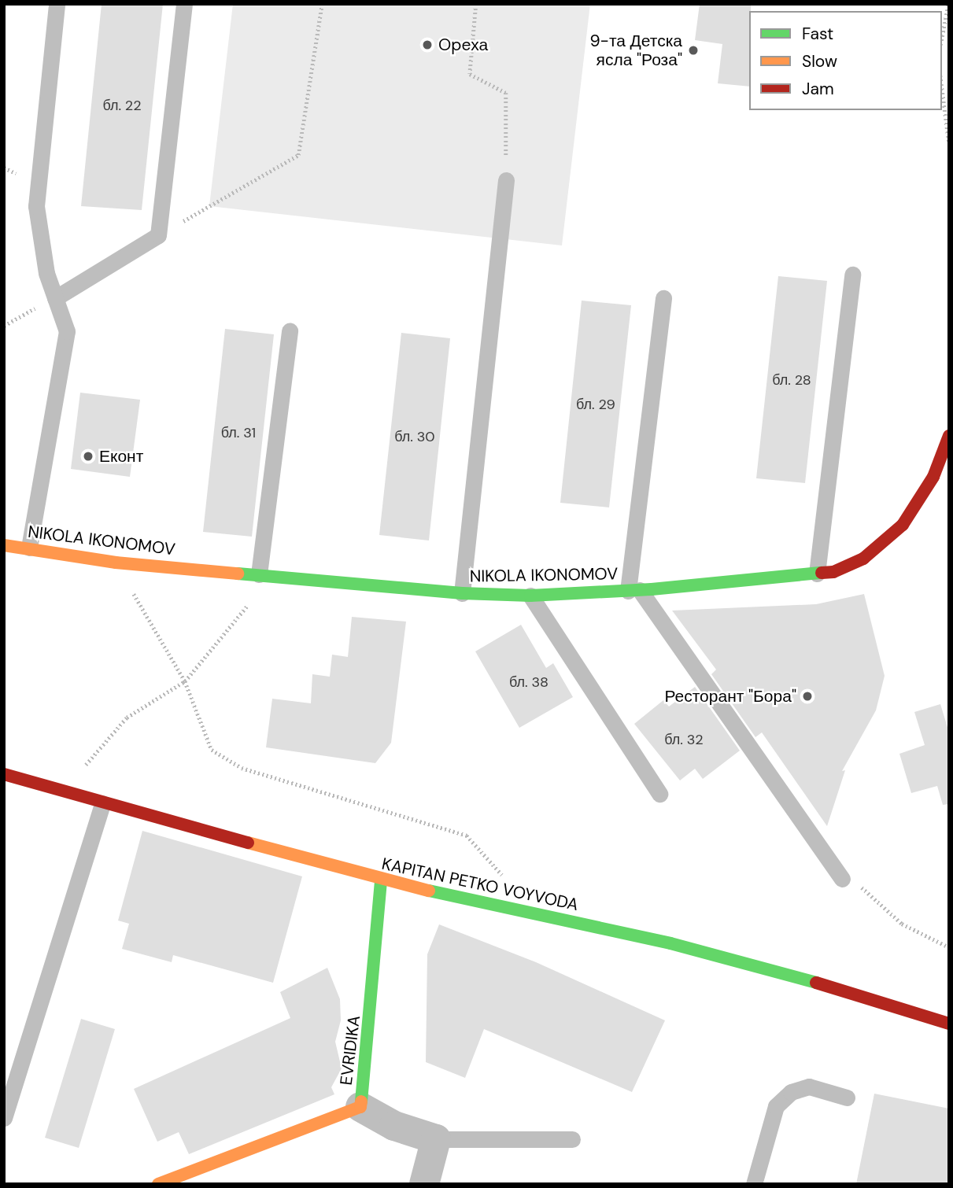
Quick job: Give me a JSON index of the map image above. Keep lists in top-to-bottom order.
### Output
{
  "streets": {
    "street": ["NIKOLA IKONOMOV", "KAPITAN PETKO VOYVODA", "EVRIDIKA"]
  },
  "crossings": [
    ["KAPITAN PETKO VOYVODA", "EVRIDIKA"]
  ],
  "places": [
    "Opeха",
    "9-та Детска ясла \"Роза\"",
    "Еконт",
    "Ресторант \"Бора\""
  ],
  "house_numbers": [
    "бл. 22",
    "бл. 28",
    "бл. 29",
    "бл. 31",
    "бл. 30",
    "бл. 38",
    "бл. 32"
  ],
  "legend": ["Fast", "Slow", "Jam"]
}
